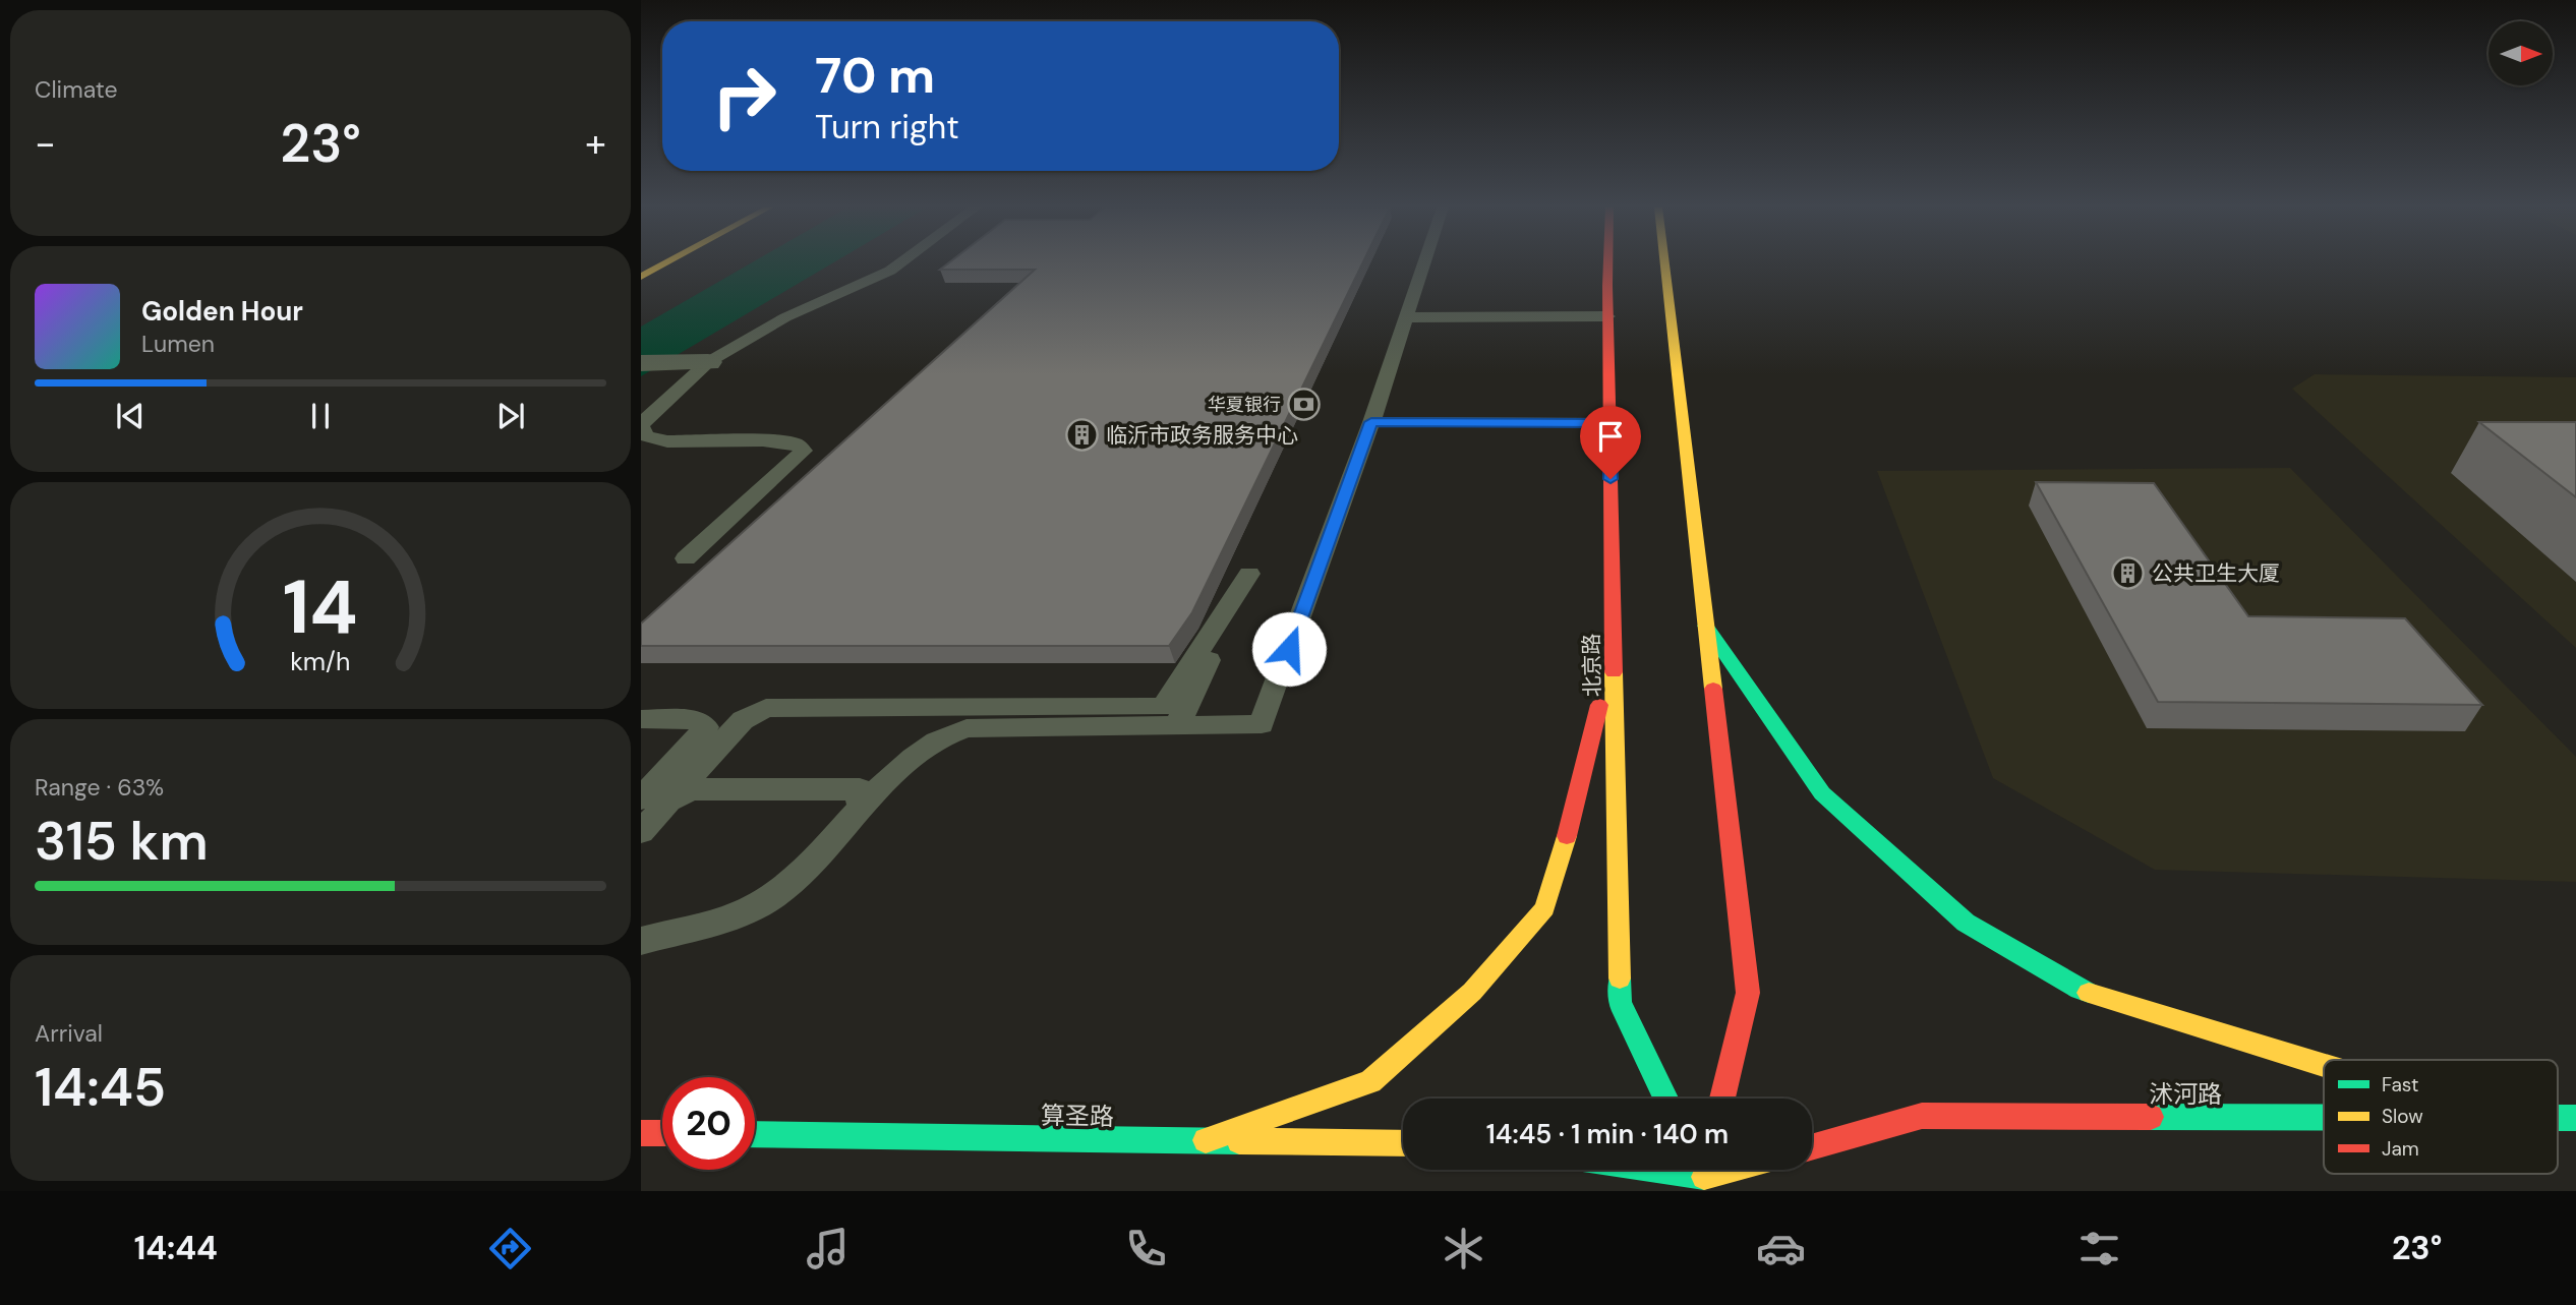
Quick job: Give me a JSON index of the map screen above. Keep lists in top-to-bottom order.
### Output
{
  "streets": {
    "main road": ["北京路", "沭河路", "算圣路"]
  },
  "places": {
    "bank": ["华夏银行"],
    "building": ["临沂市政务服务中心", "公共卫生大厦"]
  },
  "legend": ["Fast", "Slow", "Jam"],
  "north": "right",
  "page": {
    "tile": [
      "Climate",
      ["Range · 63%", "315 km"],
      ["Arrival", "14:45"]
    ],
    "turn": ["70 m", "Turn right"],
    "heat": ["−", "23°", "+"],
    "song": ["Golden Hour", "Lumen"],
    "limit": "20",
    "trip": "14:45 · 1 min · 140 m",
    "tabs": ["14:44", "23°"],
    "gauge": ["14", "km/h"]
  }
}
